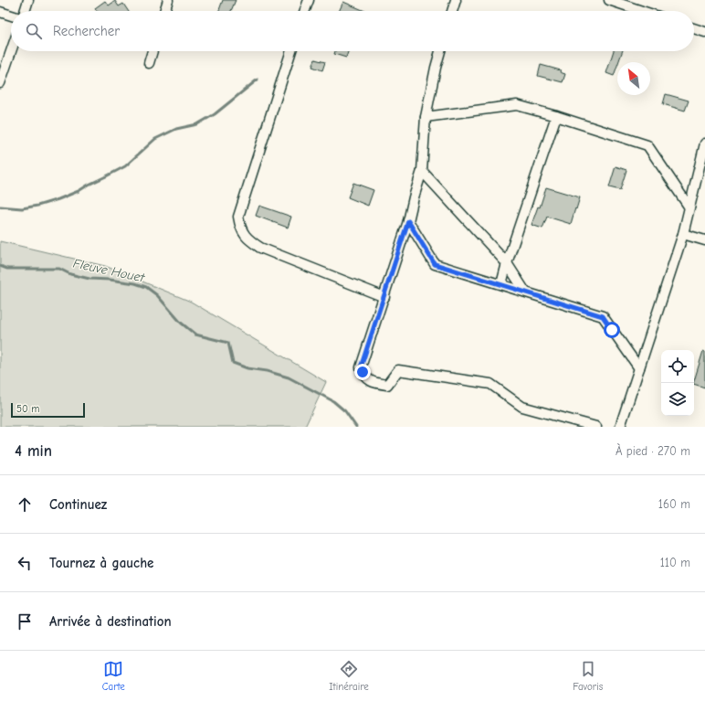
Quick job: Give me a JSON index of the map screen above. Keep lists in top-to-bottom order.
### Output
{
  "water": ["Fleuve Houet"],
  "scale_bar": "50 m",
  "north": "top left",
  "page": {
    "search": "Rechercher",
    "scale": "50 m",
    "heading": ["4 min", "À pied · 270 m"],
    "list": [
      ["Continuez", "160 m"],
      ["Tournez à gauche", "110 m"],
      "Arrivée à destination"
    ],
    "nav": ["Carte", "Itinéraire", "Favoris"]
  }
}
